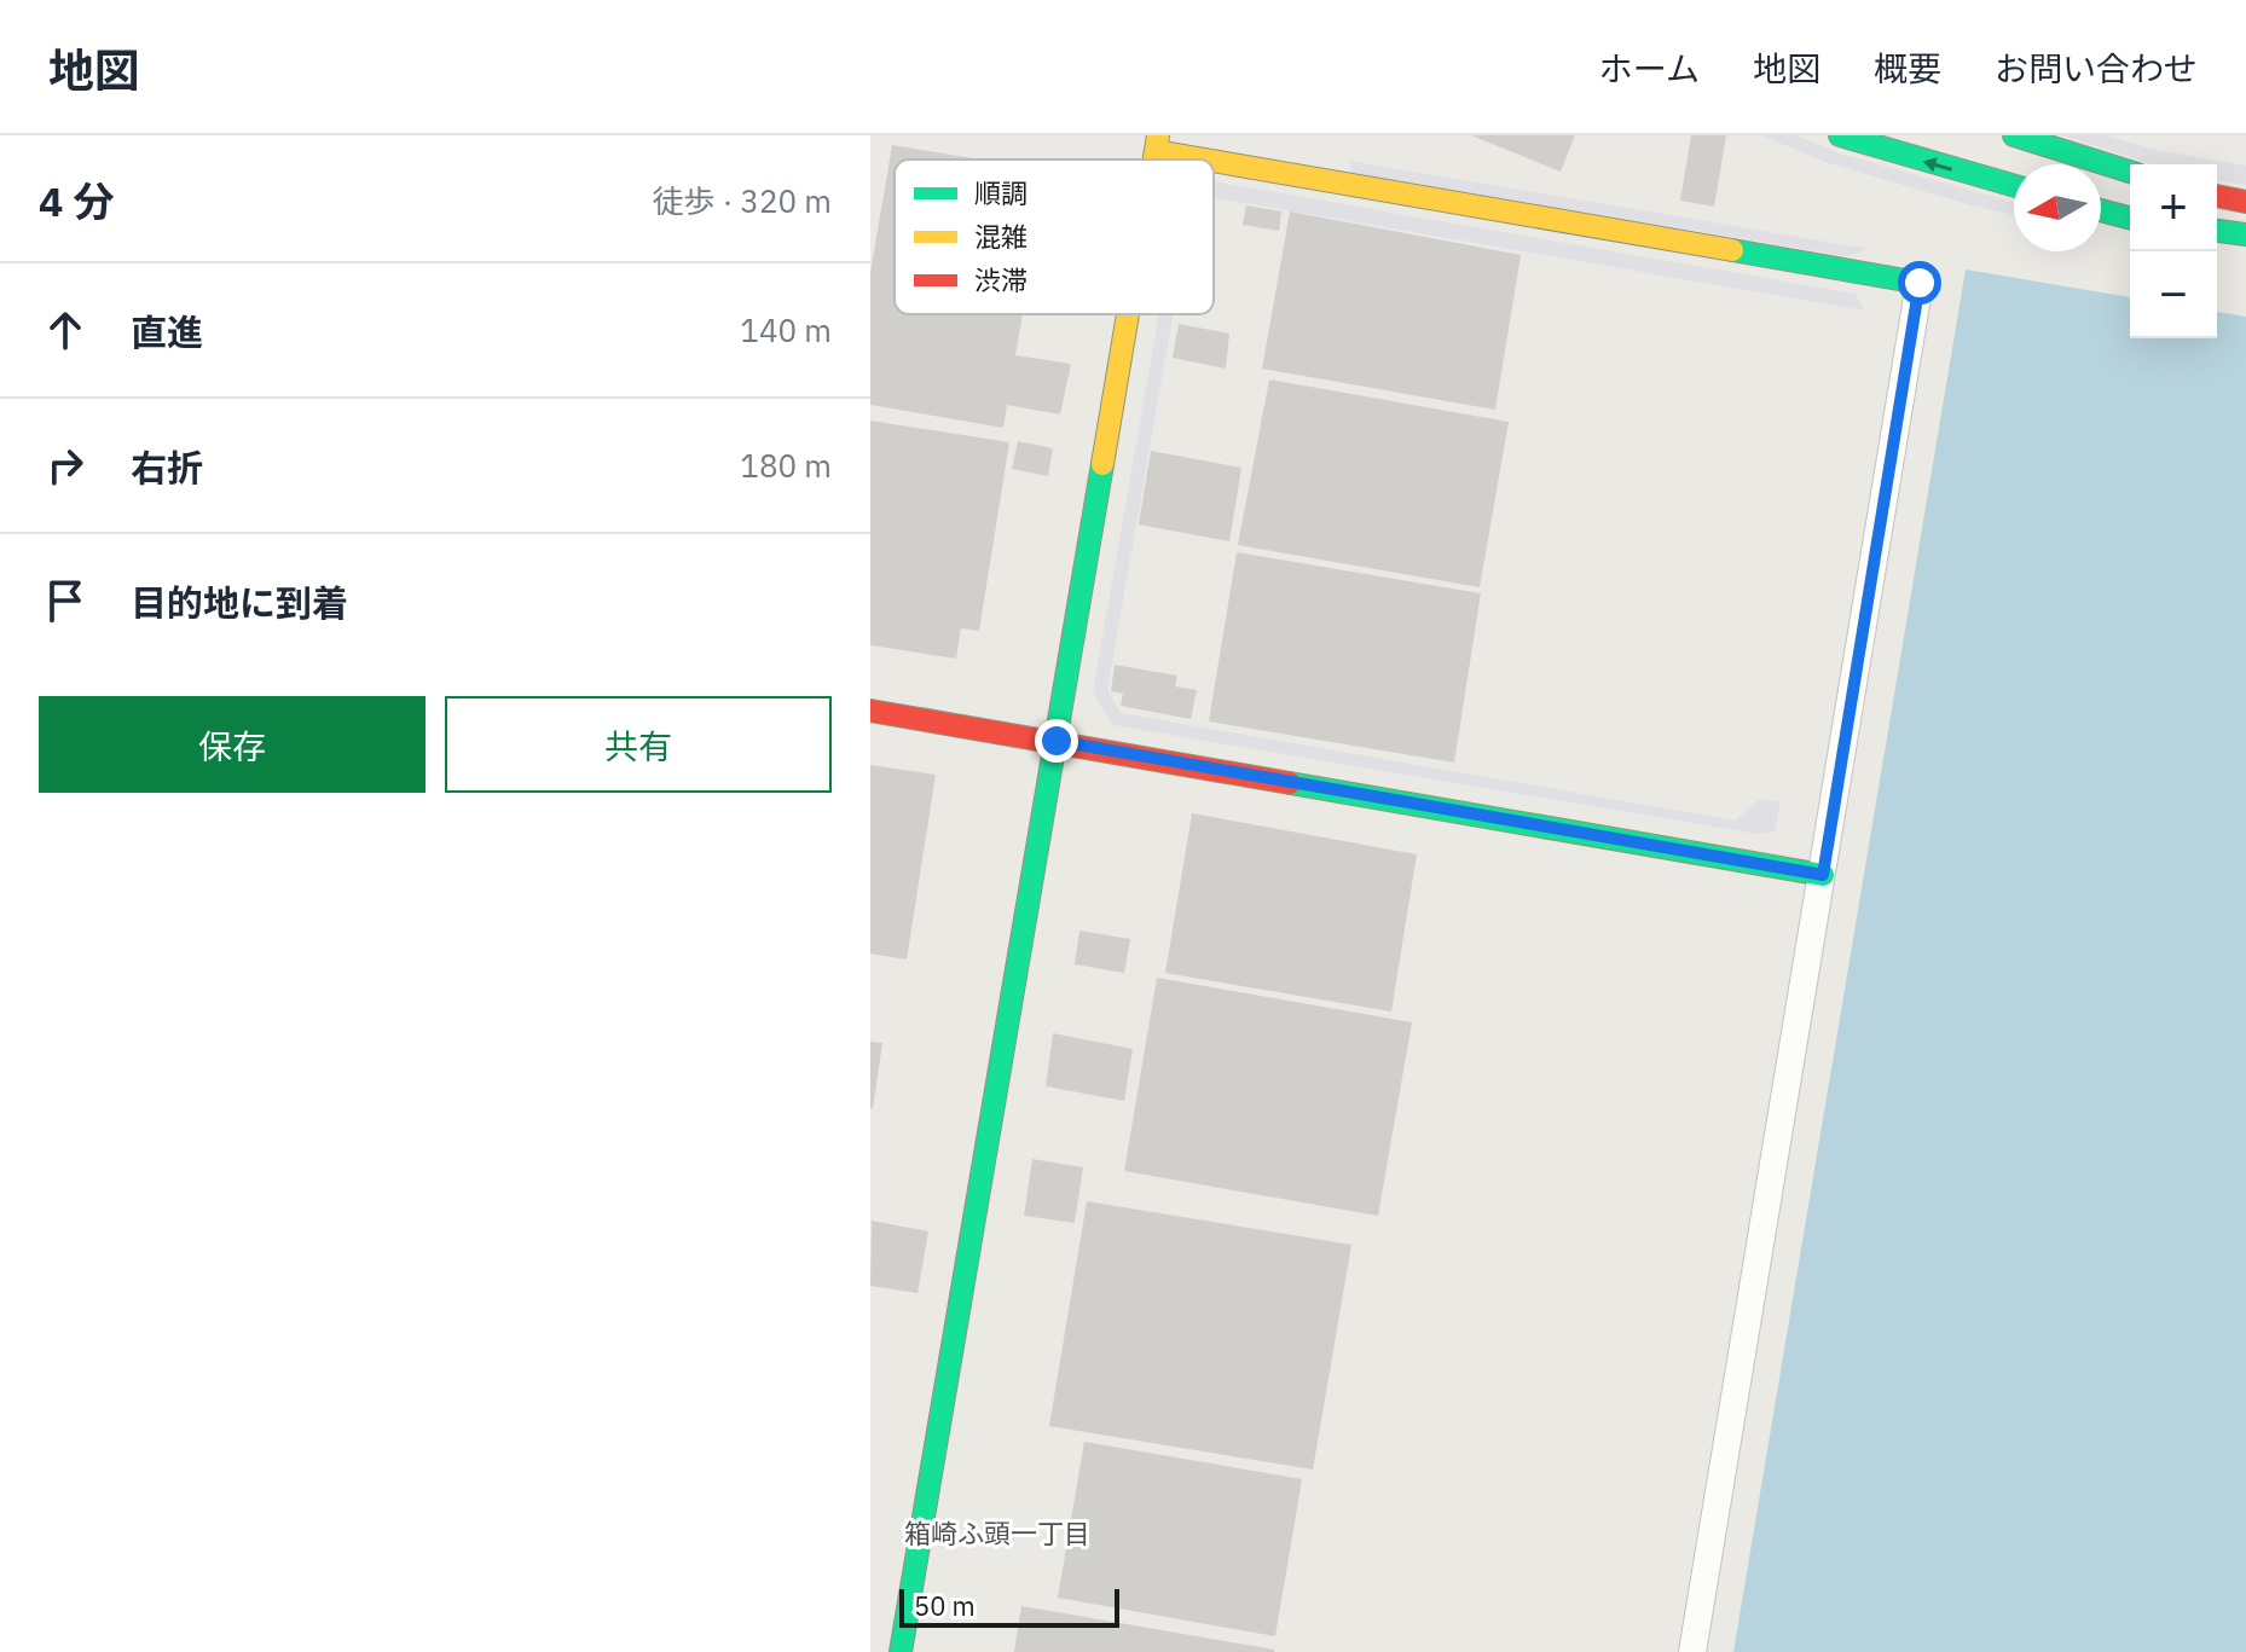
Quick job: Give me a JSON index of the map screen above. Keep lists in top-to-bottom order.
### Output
{
  "districts": ["箱崎ふ頭一丁目"],
  "legend": ["順調", "混雑", "渋滞"],
  "scale_bar": "50 m",
  "north": "left",
  "page": {
    "header": "地図",
    "nav": [
      "ホーム",
      "地図",
      "概要",
      "お問い合わせ"
    ],
    "heading": ["4 分", "徒歩 · 320 m"],
    "map_buttons": ["+", "−"],
    "list": [
      ["直進", "140 m"],
      ["右折", "180 m"],
      "目的地に到着"
    ],
    "buttons": ["保存", "共有"],
    "scale": "50 m"
  }
}
